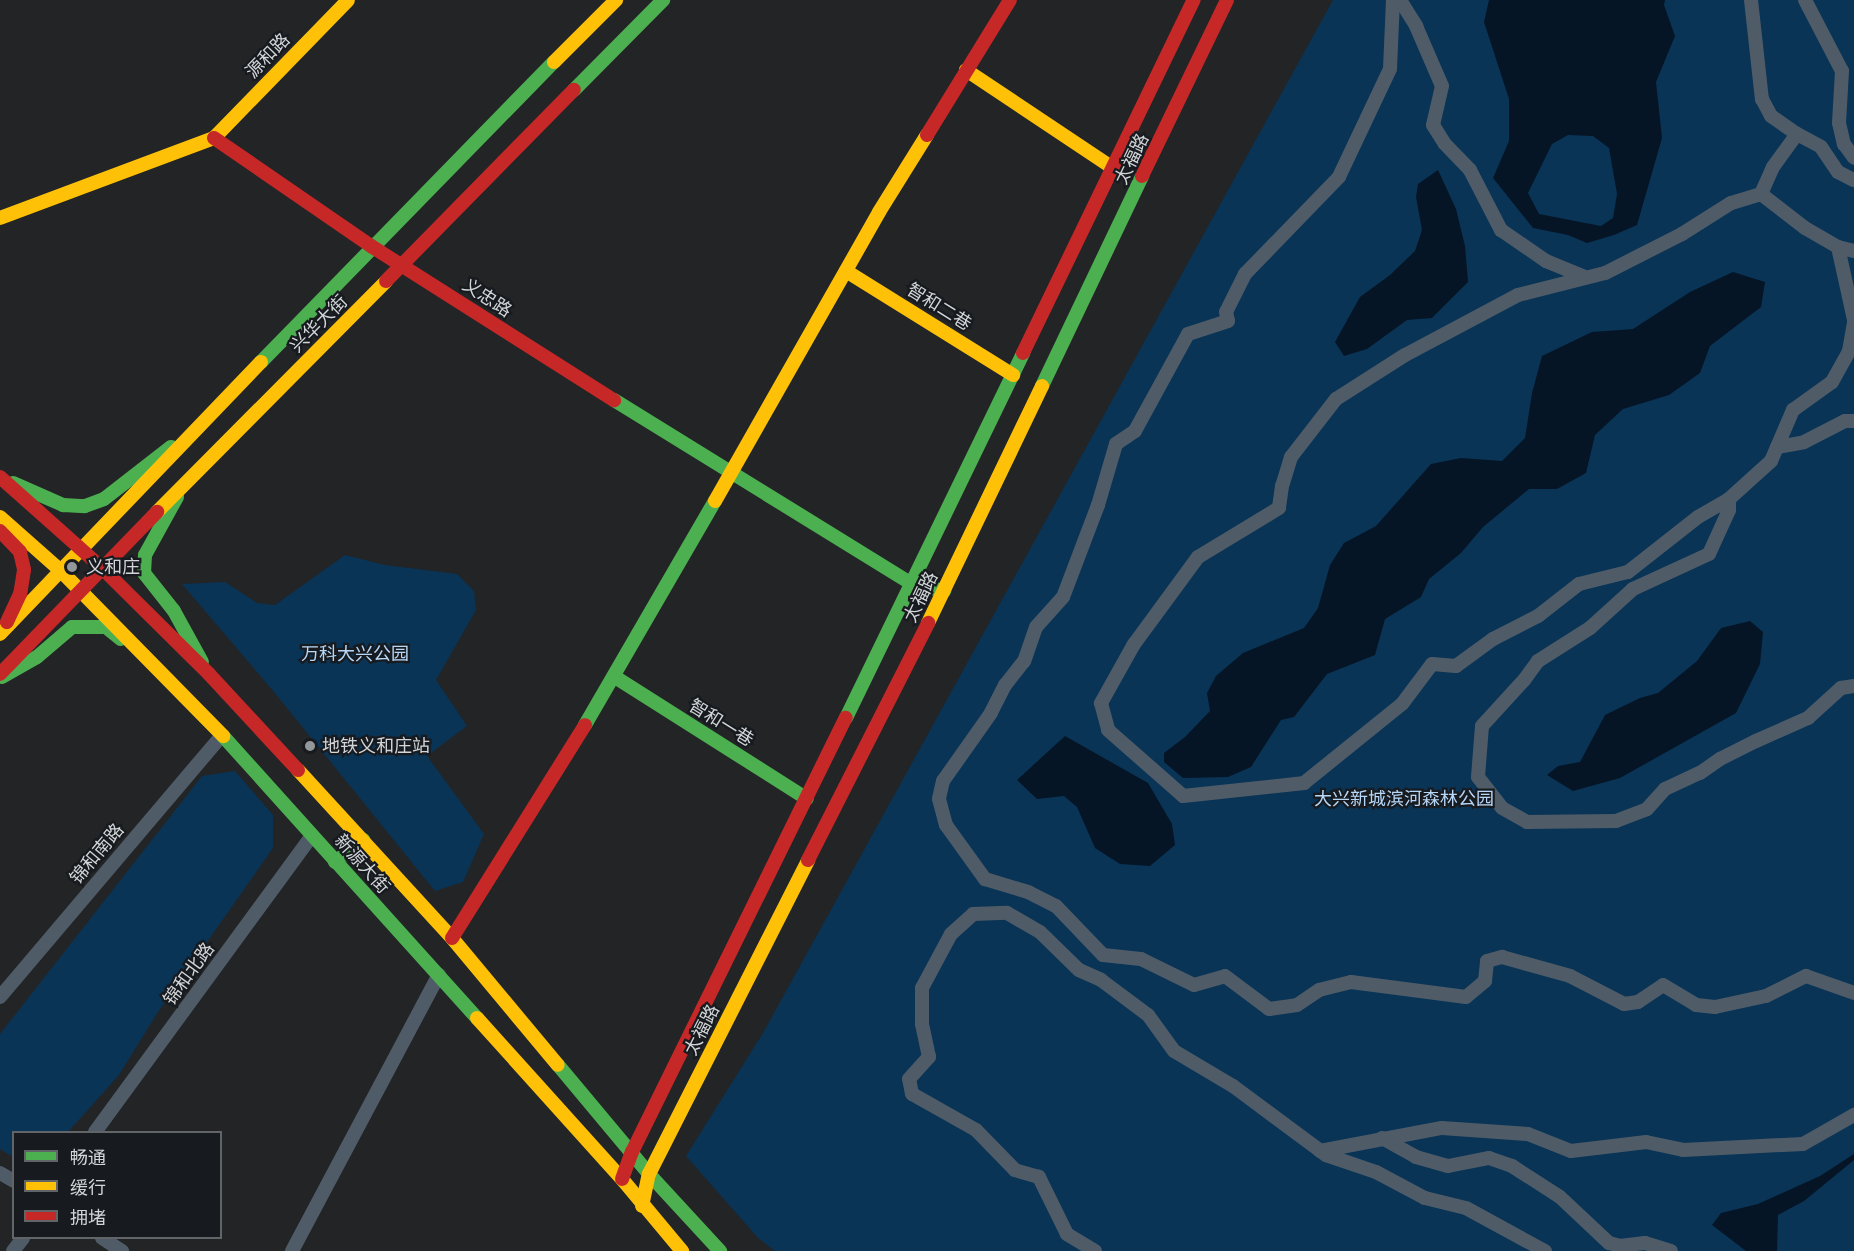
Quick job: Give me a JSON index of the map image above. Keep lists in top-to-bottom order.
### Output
{
  "streets": {
    "main road": [
      "源和路",
      "太福路",
      "义忠路",
      "智和二巷",
      "兴华大街",
      "智和一巷",
      "新源大街"
    ],
    "street": ["锦和南路", "锦和北路"]
  },
  "crossings": [
    ["源和路", "义忠路"],
    ["太福路", "义忠路"],
    ["太福路", "智和二巷"],
    ["太福路", "智和一巷"],
    ["太福路", "新源大街"],
    ["义忠路", "兴华大街"],
    ["兴华大街", "新源大街"],
    ["锦和南路", "新源大街"],
    ["新源大街", "锦和北路"]
  ],
  "parks": ["万科大兴公园", "大兴新城滨河森林公园"],
  "places": ["义和庄", "地铁义和庄站"],
  "legend": ["畅通", "缓行", "拥堵"]
}
